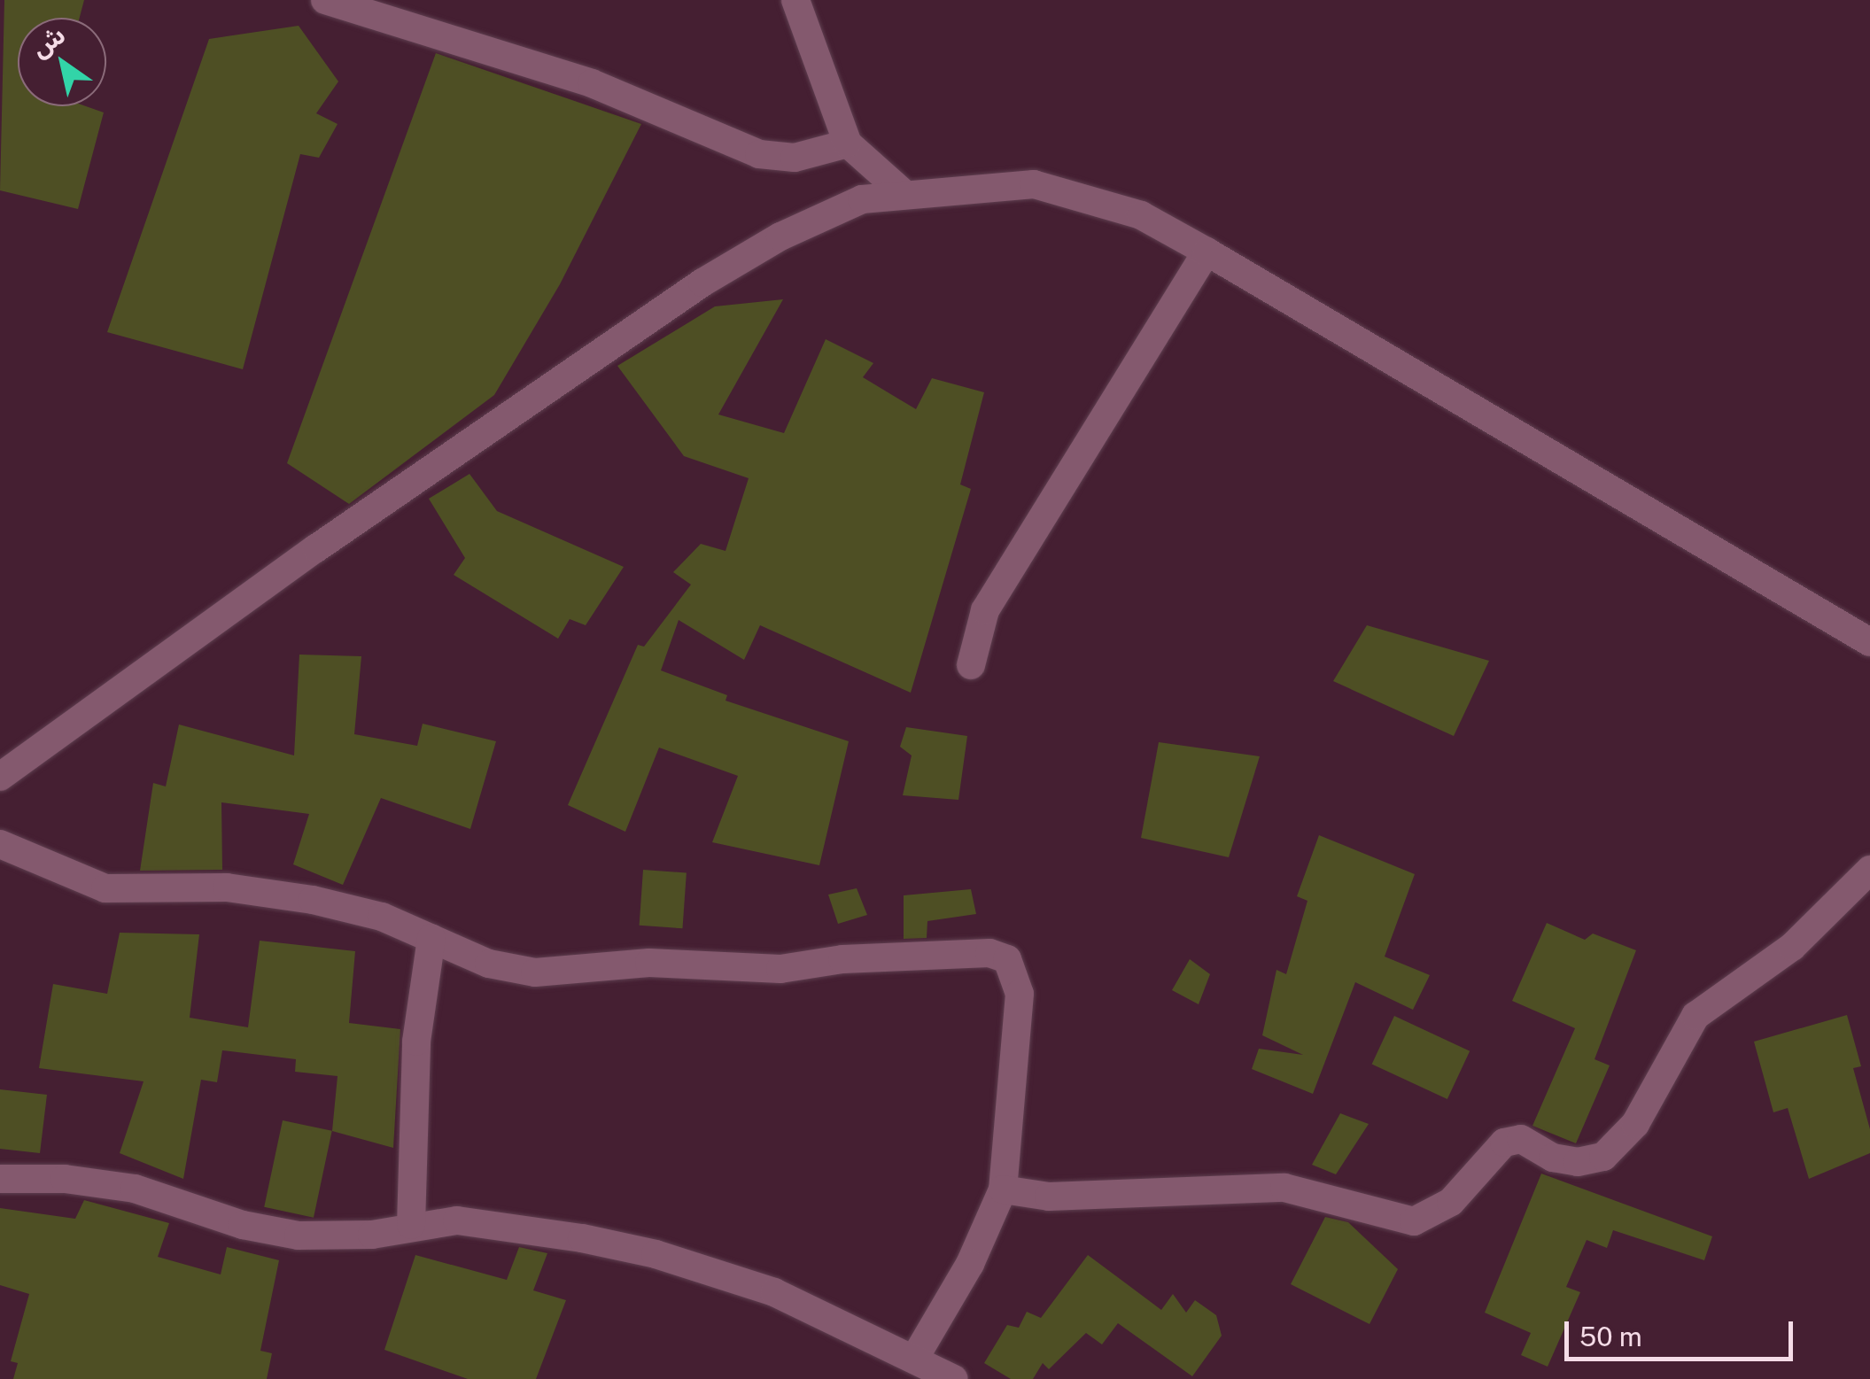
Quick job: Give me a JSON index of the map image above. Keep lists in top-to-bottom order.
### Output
{
  "scale_bar": "50 m",
  "north": "top left"
}
